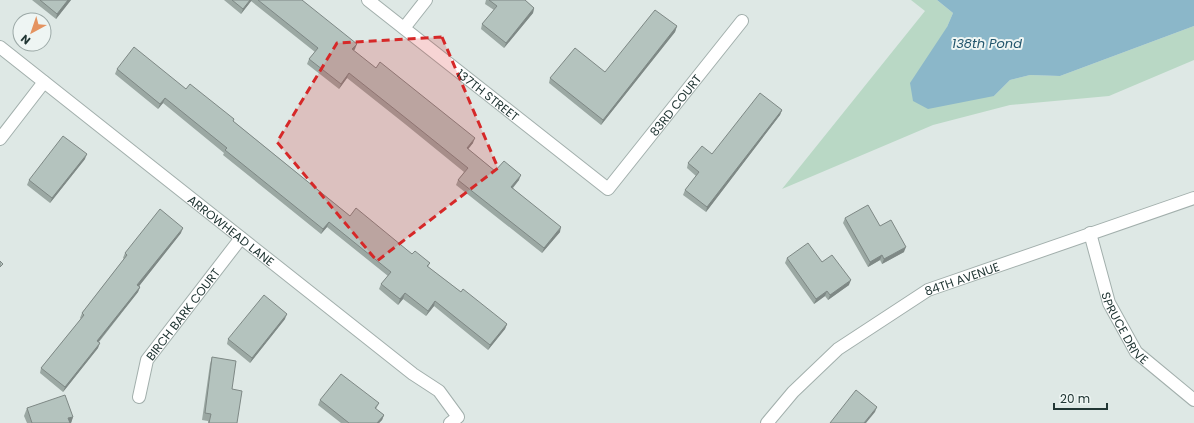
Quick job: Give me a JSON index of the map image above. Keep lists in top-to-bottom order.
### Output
{
  "streets": {
    "street": [
      "137TH STREET",
      "83RD COURT",
      "ARROWHEAD LANE",
      "84TH AVENUE",
      "BIRCH BARK COURT",
      "SPRUCE DRIVE"
    ]
  },
  "crossings": [
    ["137TH STREET", "83RD COURT"],
    ["ARROWHEAD LANE", "BIRCH BARK COURT"],
    ["84TH AVENUE", "SPRUCE DRIVE"]
  ],
  "water": ["138th Pond"],
  "scale_bar": "20 m",
  "north": "bottom left"
}
